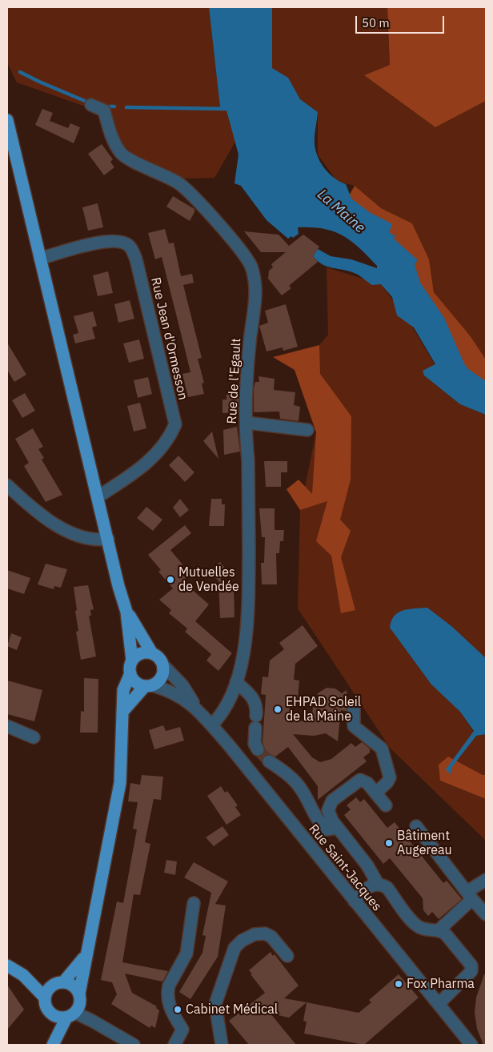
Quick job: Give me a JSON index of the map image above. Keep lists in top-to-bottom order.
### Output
{
  "streets": {
    "street": ["Rue Jean d'Ormesson", "Rue de l'Egault", "Rue Saint-Jacques"]
  },
  "crossings": [
    ["Rue de l'Egault", "Rue Saint-Jacques"]
  ],
  "water": ["La Maine"],
  "places": [
    "Mutuelles de Vendée",
    "EHPAD Soleil de la Maine",
    "Bâtiment Augereau",
    "Fox Pharma",
    "Cabinet Médical"
  ],
  "scale_bar": "50 m"
}
